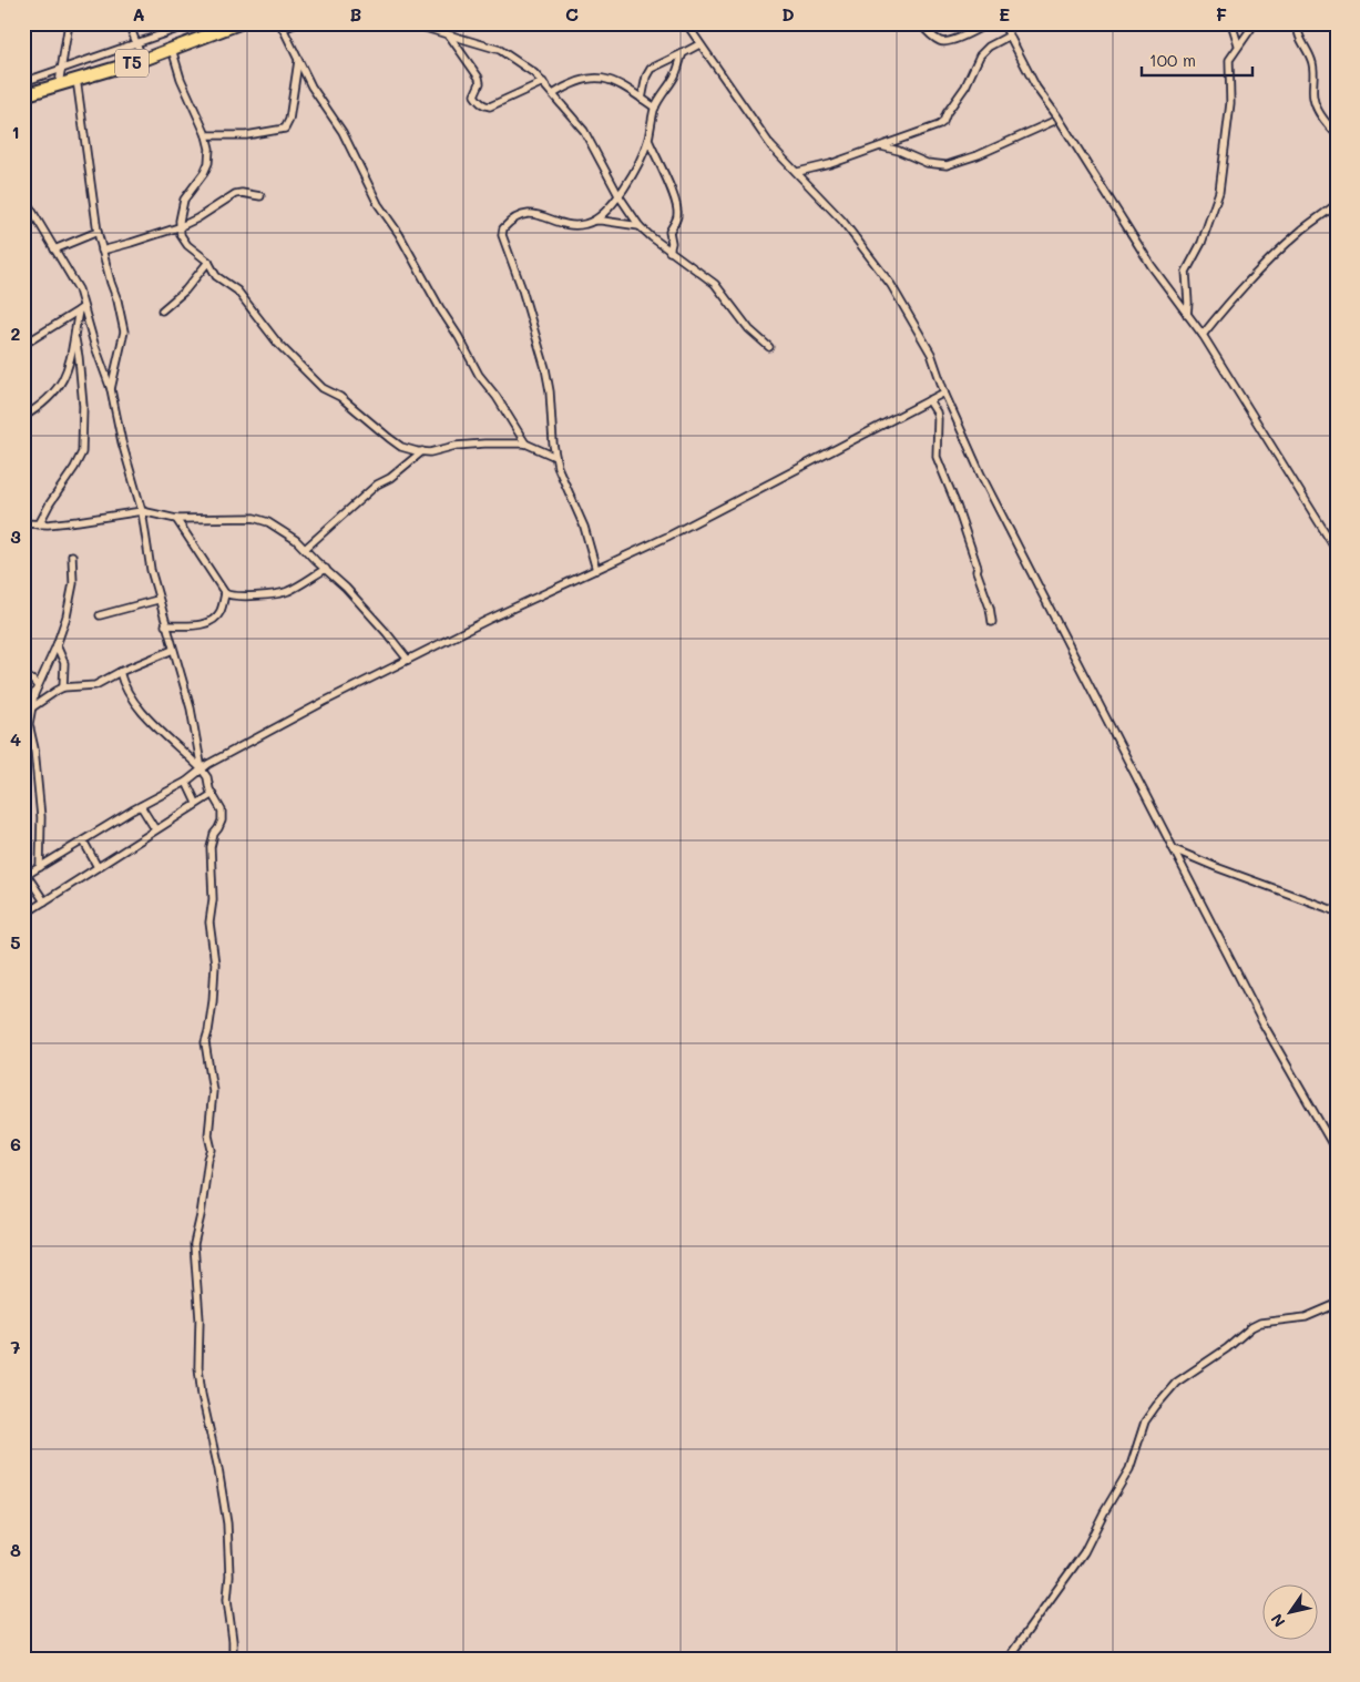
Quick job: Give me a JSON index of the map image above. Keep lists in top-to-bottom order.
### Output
{
  "streets": {
    "highway": ["T5"]
  },
  "scale_bar": "100 m",
  "north": "bottom left",
  "grid": {
    "columns": [
      "A",
      "B",
      "C",
      "D",
      "E",
      "F"
    ],
    "rows": [
      "1",
      "2",
      "3",
      "4",
      "5",
      "6",
      "7",
      "8"
    ]
  }
}
